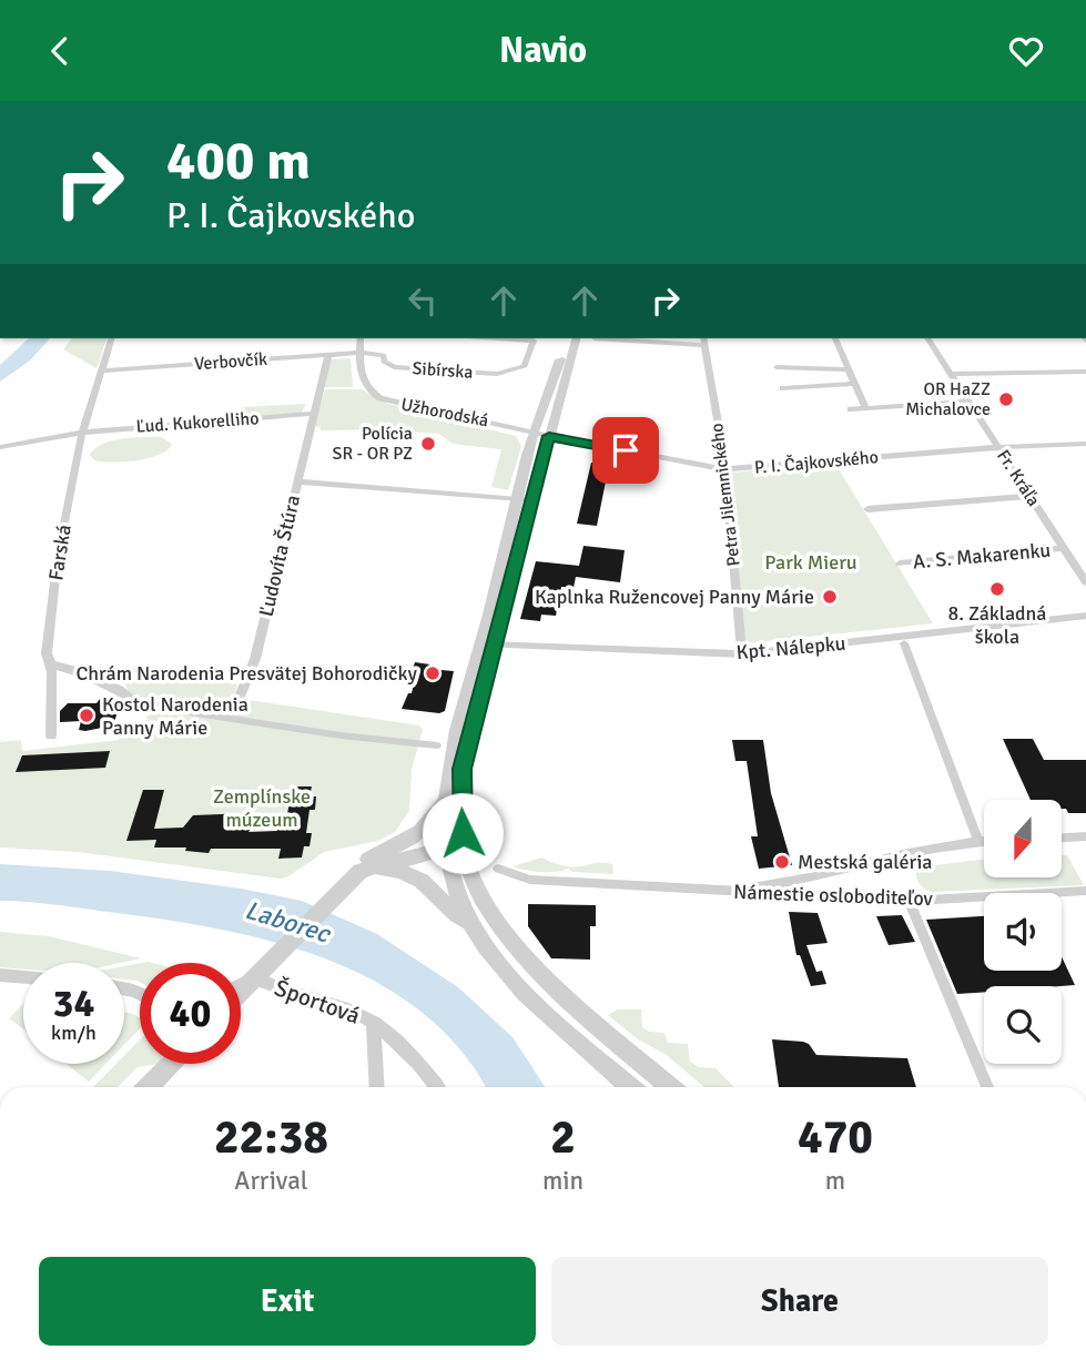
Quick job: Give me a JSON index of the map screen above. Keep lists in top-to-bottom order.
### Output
{
  "streets": {
    "street": [
      "Verbovčík",
      "Sibírska",
      "Užhorodská",
      "Ľud. Kukorelliho",
      "P. I. Čajkovského",
      "Fr. Kráľa",
      "Petra Jilemnického",
      "Farská",
      "Ľudovíta Štúra",
      "A. S. Makarenku",
      "Kpt. Nálepku",
      "Námestie osloboditeľov",
      "Športová"
    ]
  },
  "crossings": [
    ["Verbovčík", "Sibírska"],
    ["Verbovčík", "Užhorodská"],
    ["Verbovčík", "Farská"],
    ["Užhorodská", "P. I. Čajkovského"],
    ["Ľud. Kukorelliho", "Farská"],
    ["Ľud. Kukorelliho", "Ľudovíta Štúra"],
    ["P. I. Čajkovského", "Fr. Kráľa"],
    ["P. I. Čajkovského", "Petra Jilemnického"],
    ["Fr. Kráľa", "A. S. Makarenku"],
    ["Petra Jilemnického", "Kpt. Nálepku"]
  ],
  "water": ["Laborec"],
  "parks": ["Park Mieru", "Zemplínske múzeum"],
  "places": [
    "OR HaZZ Michalovce",
    "Polícia SR - OR PZ",
    "8. Základná škola",
    "Kaplnka Ružencovej Panny Márie",
    "Chrám Narodenia Presvätej Bohorodičky",
    "Kostol Narodenia Panny Márie",
    "Mestská galéria"
  ],
  "north": "bottom",
  "page": {
    "header": "Navio",
    "turn": ["400 m", "P. I. Čajkovského"],
    "speed": "34 km/h",
    "limit": "40",
    "eta": [
      "22:38",
      "Arrival",
      "2",
      "min",
      "470",
      "m"
    ],
    "buttons": ["Exit", "Share"]
  }
}
